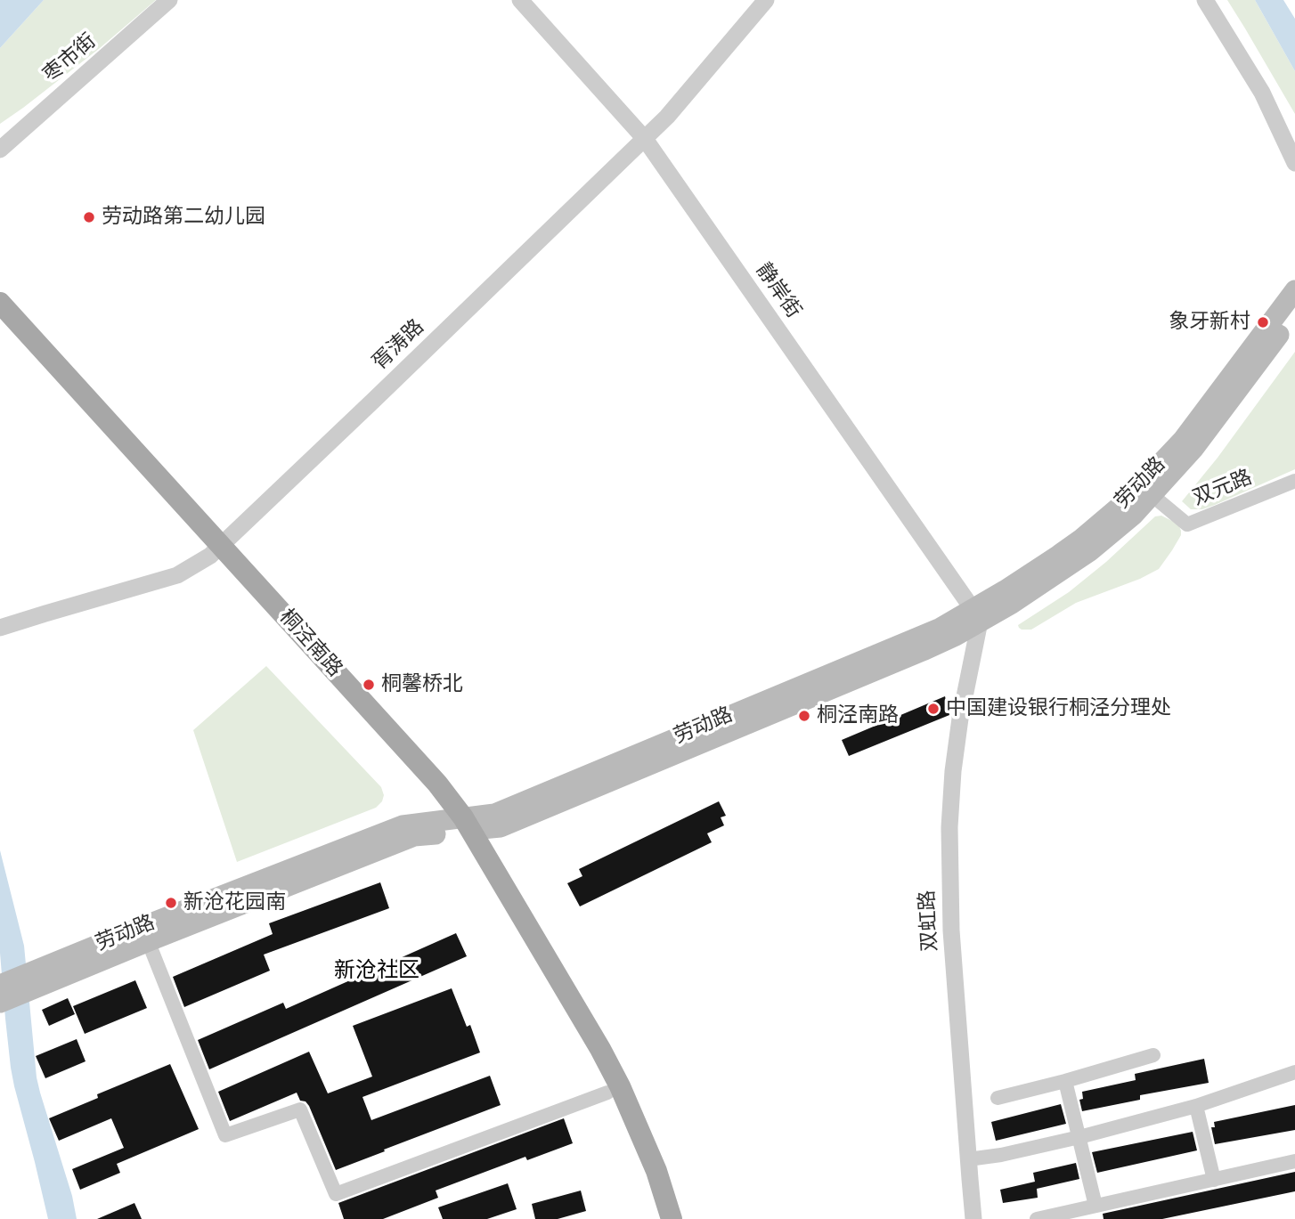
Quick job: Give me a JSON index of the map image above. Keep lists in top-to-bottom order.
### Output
{
  "streets": {
    "main road": ["劳动路", "桐泾南路"],
    "street": [
      "枣市街",
      "静岸街",
      "胥涛路",
      "双元路",
      "双虹路"
    ]
  },
  "crossings": [
    ["静岸街", "胥涛路"],
    ["静岸街", "劳动路"],
    ["静岸街", "双虹路"],
    ["胥涛路", "桐泾南路"],
    ["劳动路", "双元路"],
    ["劳动路", "桐泾南路"],
    ["劳动路", "双虹路"]
  ],
  "districts": ["新沧社区"],
  "places": [
    "劳动路第二幼儿园",
    "象牙新村",
    "桐馨桥北",
    "中国建设银行桐泾分理处",
    "桐泾南路",
    "新沧花园南"
  ]
}
